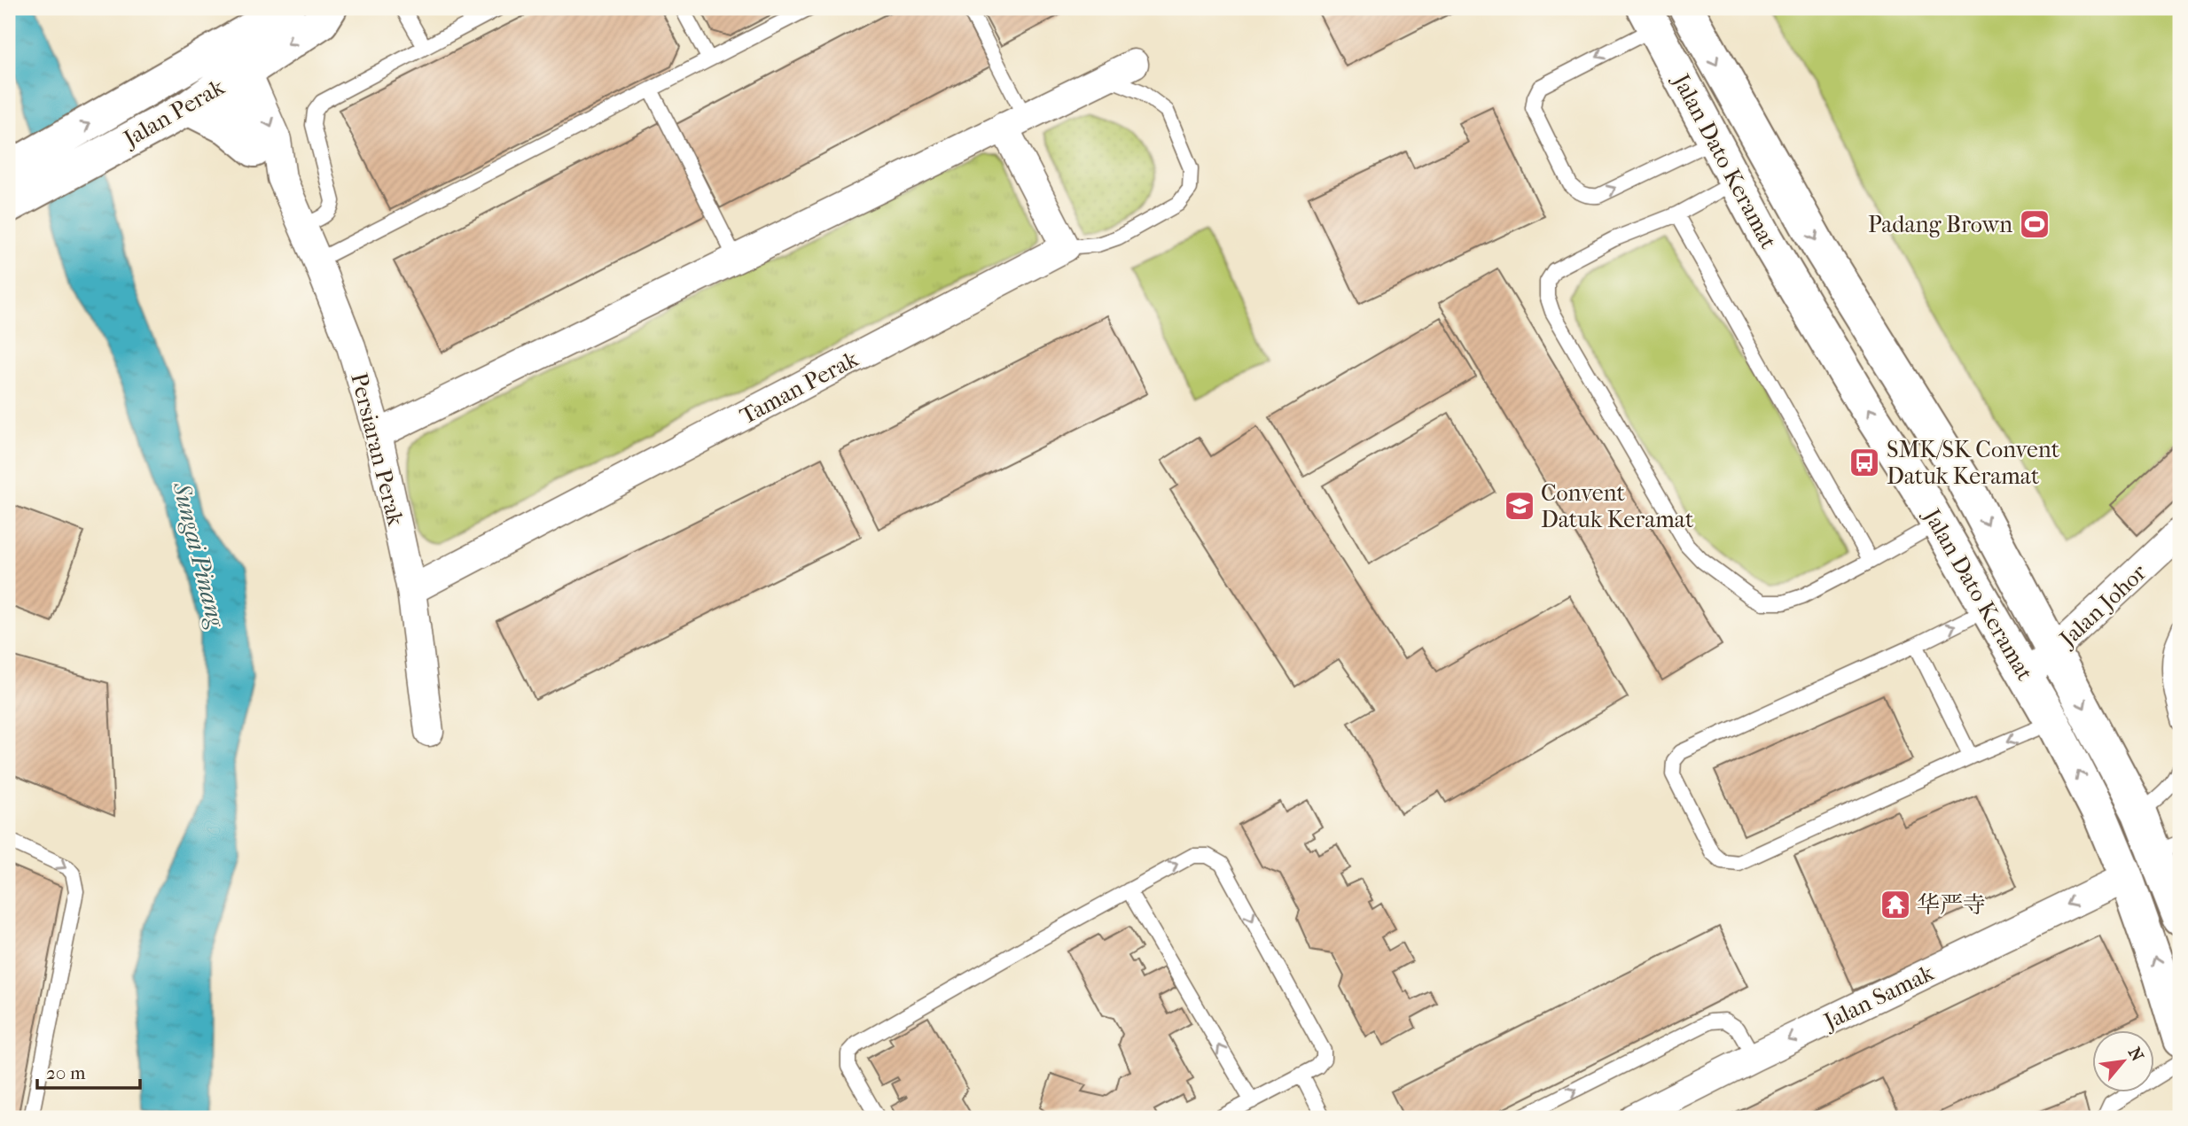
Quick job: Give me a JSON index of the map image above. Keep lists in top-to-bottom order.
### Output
{
  "streets": {
    "main road": ["Jalan Perak", "Jalan Dato Keramat"],
    "street": [
      "Taman Perak",
      "Persiaran Perak",
      "Jalan Johor",
      "Jalan Samak"
    ]
  },
  "crossings": [
    ["Jalan Perak", "Persiaran Perak"],
    ["Jalan Dato Keramat", "Jalan Johor"],
    ["Jalan Dato Keramat", "Jalan Samak"],
    ["Taman Perak", "Persiaran Perak"]
  ],
  "one_way": ["Jalan Samak"],
  "water": ["Sungai Pinang"],
  "places": {
    "sports": ["Padang Brown"],
    "bus stop": ["SMK/SK Convent Datuk Keramat"],
    "school or university": ["Convent Datuk Keramat"],
    "temple": ["华严寺"]
  },
  "scale_bar": "20 m",
  "north": "top right"
}
